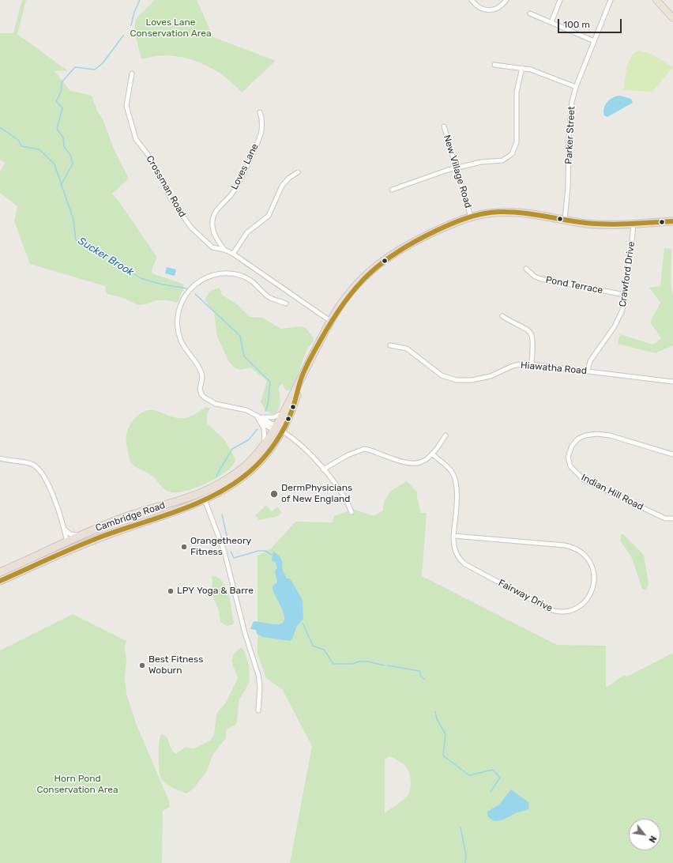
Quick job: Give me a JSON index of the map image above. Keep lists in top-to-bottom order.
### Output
{
  "streets": {
    "highway": ["Cambridge Road"],
    "street": [
      "Parker Street",
      "Loves Lane",
      "New Village Road",
      "Crossman Road",
      "Crawford Drive",
      "Pond Terrace",
      "Hiawatha Road",
      "Indian Hill Road",
      "Fairway Drive"
    ]
  },
  "crossings": [
    ["Parker Street", "Cambridge Road"],
    ["Loves Lane", "Crossman Road"],
    ["New Village Road", "Cambridge Road"],
    ["Crossman Road", "Cambridge Road"],
    ["Crawford Drive", "Pond Terrace"],
    ["Crawford Drive", "Hiawatha Road"],
    ["Crawford Drive", "Cambridge Road"]
  ],
  "water": ["Sucker Brook"],
  "parks": ["Loves Lane Conservation Area", "Horn Pond Conservation Area"],
  "places": [
    "DermPhysicians of New England",
    "Orangetheory Fitness",
    "LPY Yoga & Barre",
    "Best Fitness Woburn"
  ],
  "scale_bar": "100 m",
  "north": "bottom right"
}
